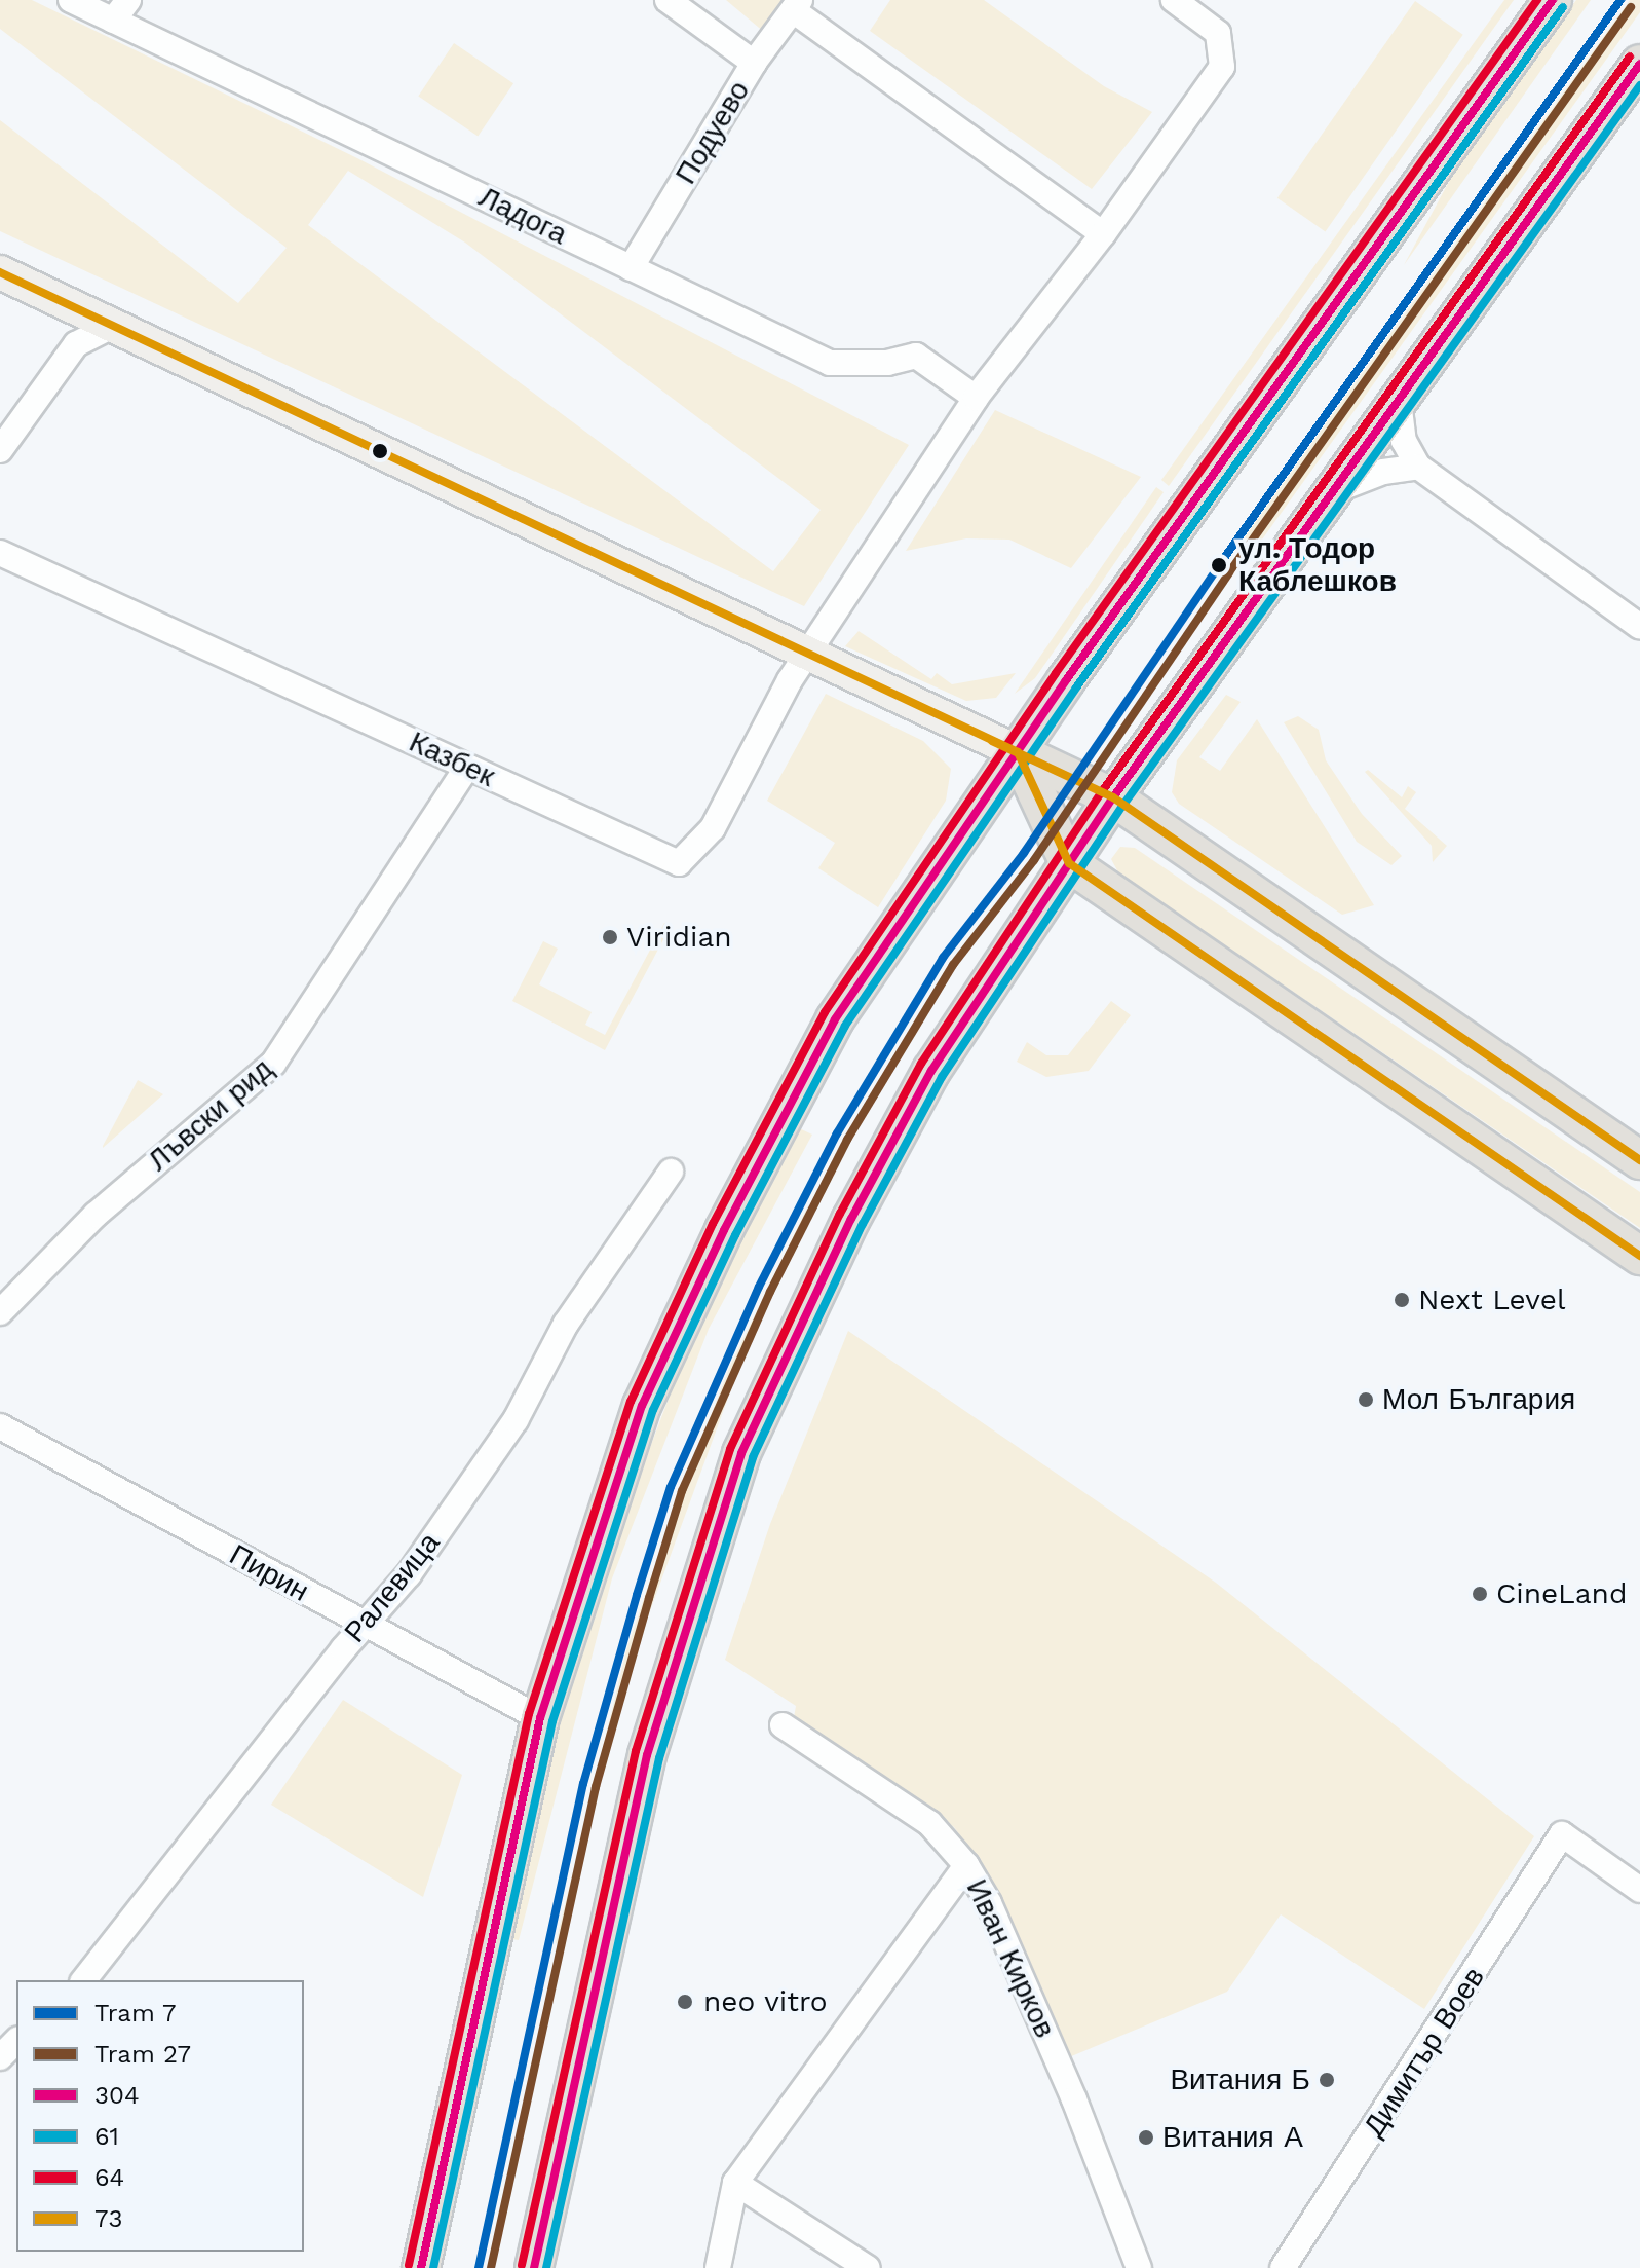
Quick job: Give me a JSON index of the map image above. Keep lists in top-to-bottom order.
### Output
{
  "streets": {
    "street": [
      "Подуево",
      "Ладога",
      "Казбек",
      "Лъвски рид",
      "Пирин",
      "Ралевица",
      "Иван Кирков",
      "Димитър Воев"
    ]
  },
  "crossings": [
    ["Подуево", "Ладога"],
    ["Казбек", "Лъвски рид"],
    ["Пирин", "Ралевица"]
  ],
  "places": [
    "ул. Тодор Каблешков",
    "Viridian",
    "Next Level",
    "Мол България",
    "CineLand",
    "neo vitro",
    "Витания Б",
    "Витания А"
  ],
  "lines": [
    "tram line 7",
    "transit line 304",
    "transit line 64",
    "tram line 27",
    "transit line 61",
    "transit line 73"
  ],
  "legend": [
    "Tram 7",
    "Tram 27",
    "304",
    "61",
    "64",
    "73"
  ]
}
